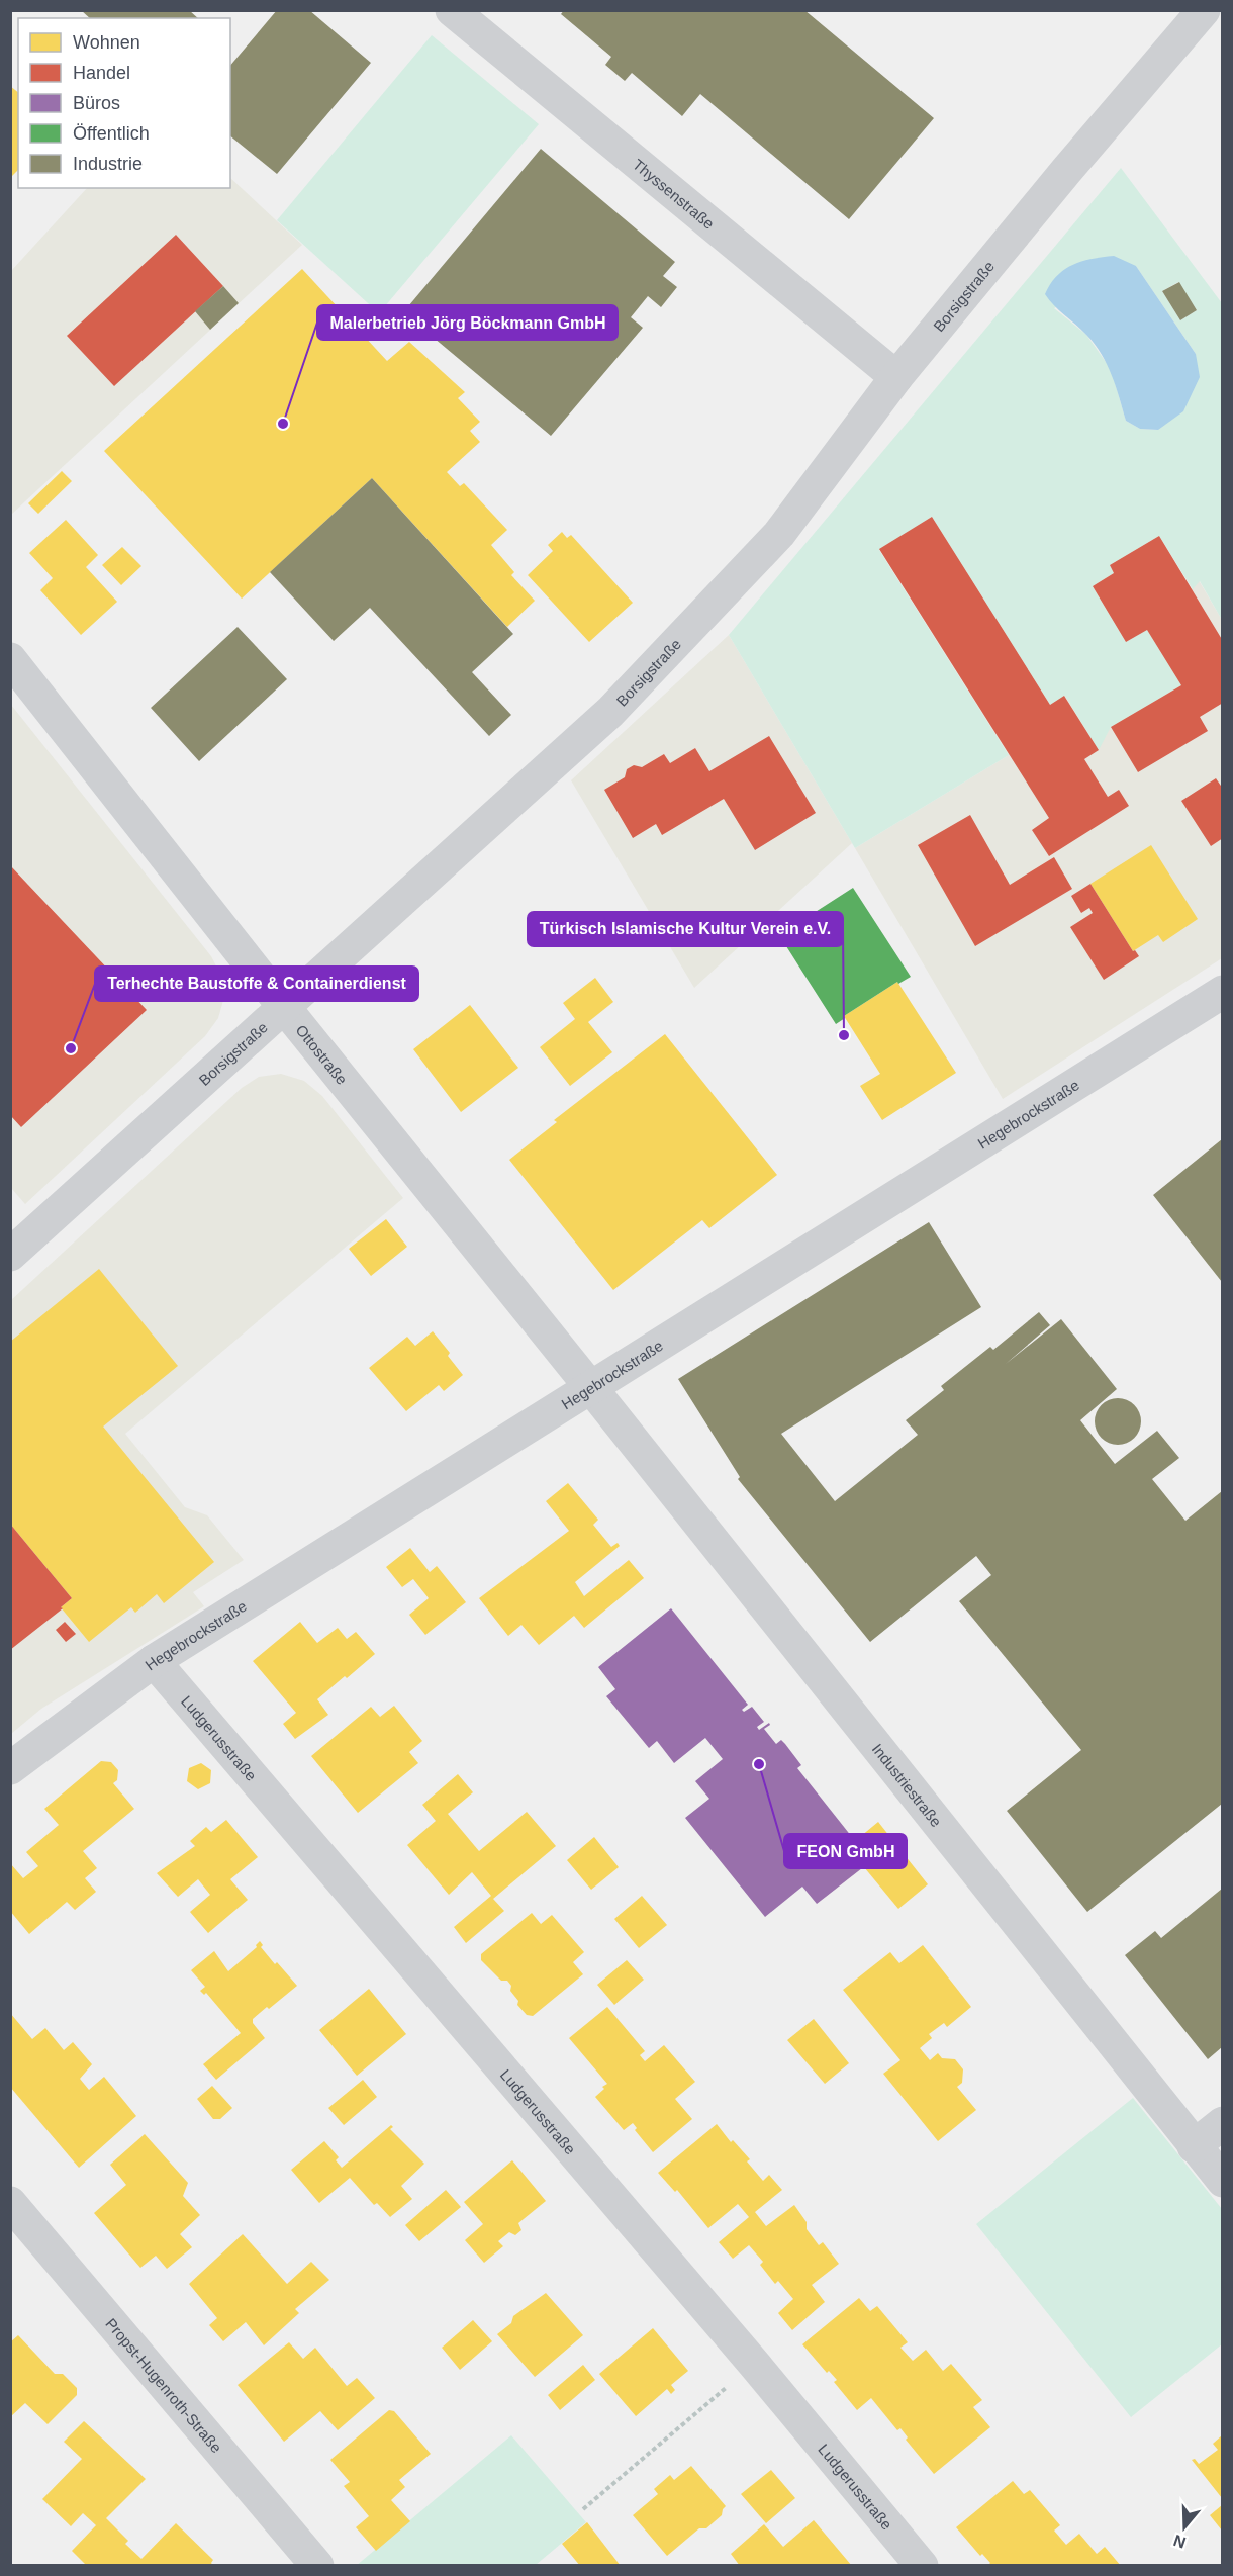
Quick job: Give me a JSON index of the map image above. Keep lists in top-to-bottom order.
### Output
{
  "streets": {
    "street": [
      "Thyssenstraße",
      "Borsigstraße",
      "Ottostraße",
      "Hegebrockstraße",
      "Ludgerusstraße",
      "Industriestraße",
      "Propst-Hugenroth-Straße"
    ]
  },
  "crossings": [
    ["Thyssenstraße", "Borsigstraße"],
    ["Borsigstraße", "Ottostraße"],
    ["Ottostraße", "Hegebrockstraße"],
    ["Ottostraße", "Industriestraße"],
    ["Hegebrockstraße", "Ludgerusstraße"],
    ["Hegebrockstraße", "Industriestraße"]
  ],
  "places": [
    "Malerbetrieb Jörg Böckmann GmbH",
    "Türkisch Islamische Kultur Verein e.V.",
    "Terhechte Baustoffe & Containerdienst",
    "FEON GmbH"
  ],
  "legend": [
    "Wohnen",
    "Handel",
    "Büros",
    "Öffentlich",
    "Industrie"
  ],
  "north": "bottom"
}
